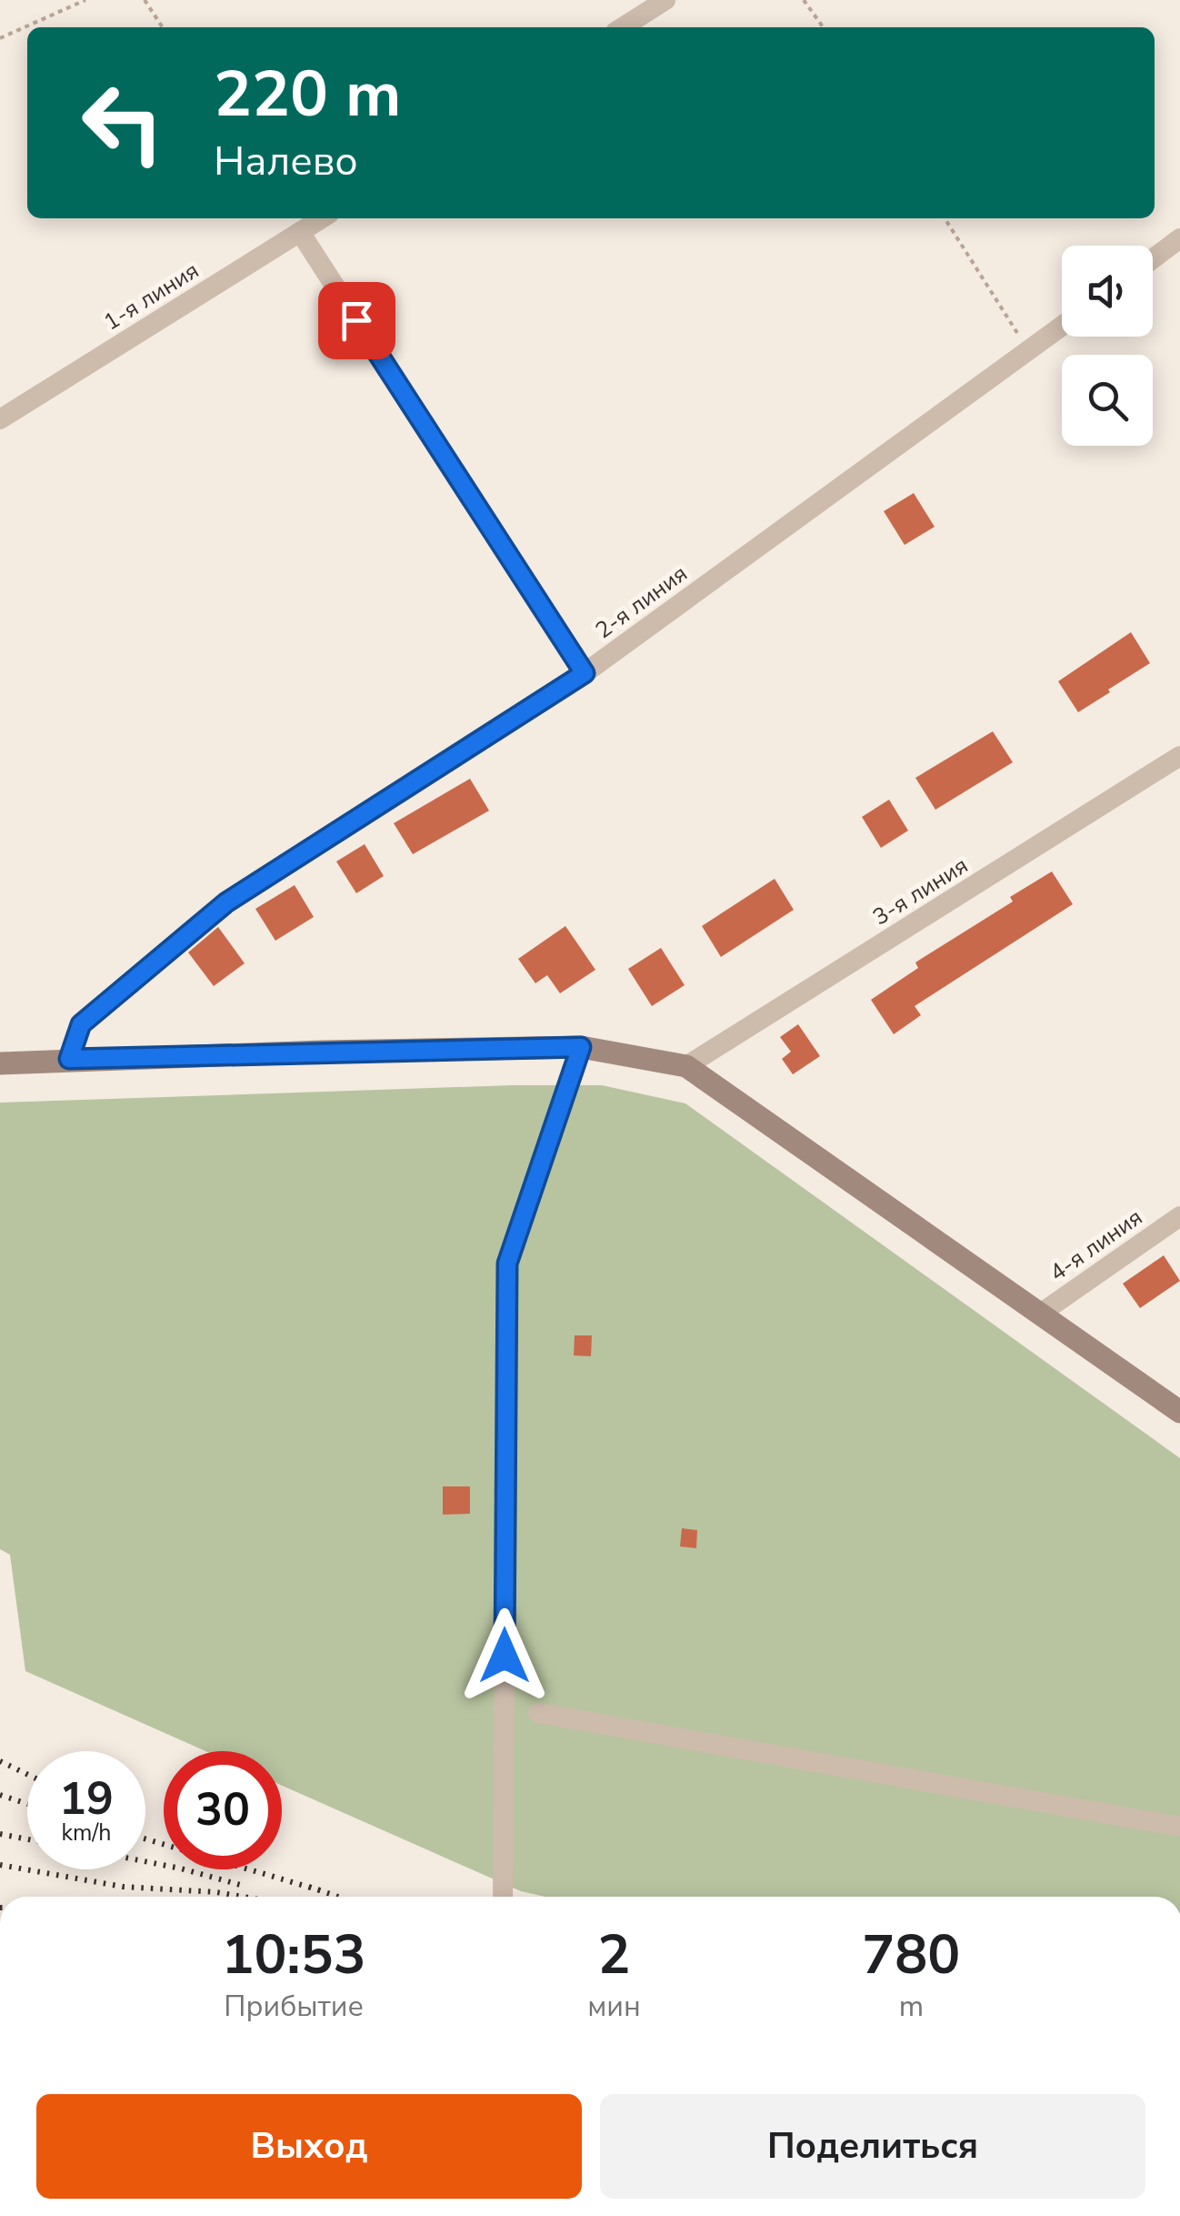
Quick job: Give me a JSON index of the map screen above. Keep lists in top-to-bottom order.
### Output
{
  "streets": {
    "street": [
      "1-я линия",
      "2-я линия",
      "3-я линия",
      "4-я линия"
    ]
  },
  "page": {
    "turn": ["220 m", "Налево"],
    "speed": "19 km/h",
    "limit": "30",
    "eta": [
      "10:53",
      "Прибытие",
      "2",
      "мин",
      "780",
      "m"
    ],
    "buttons": ["Выход", "Поделиться"]
  }
}
